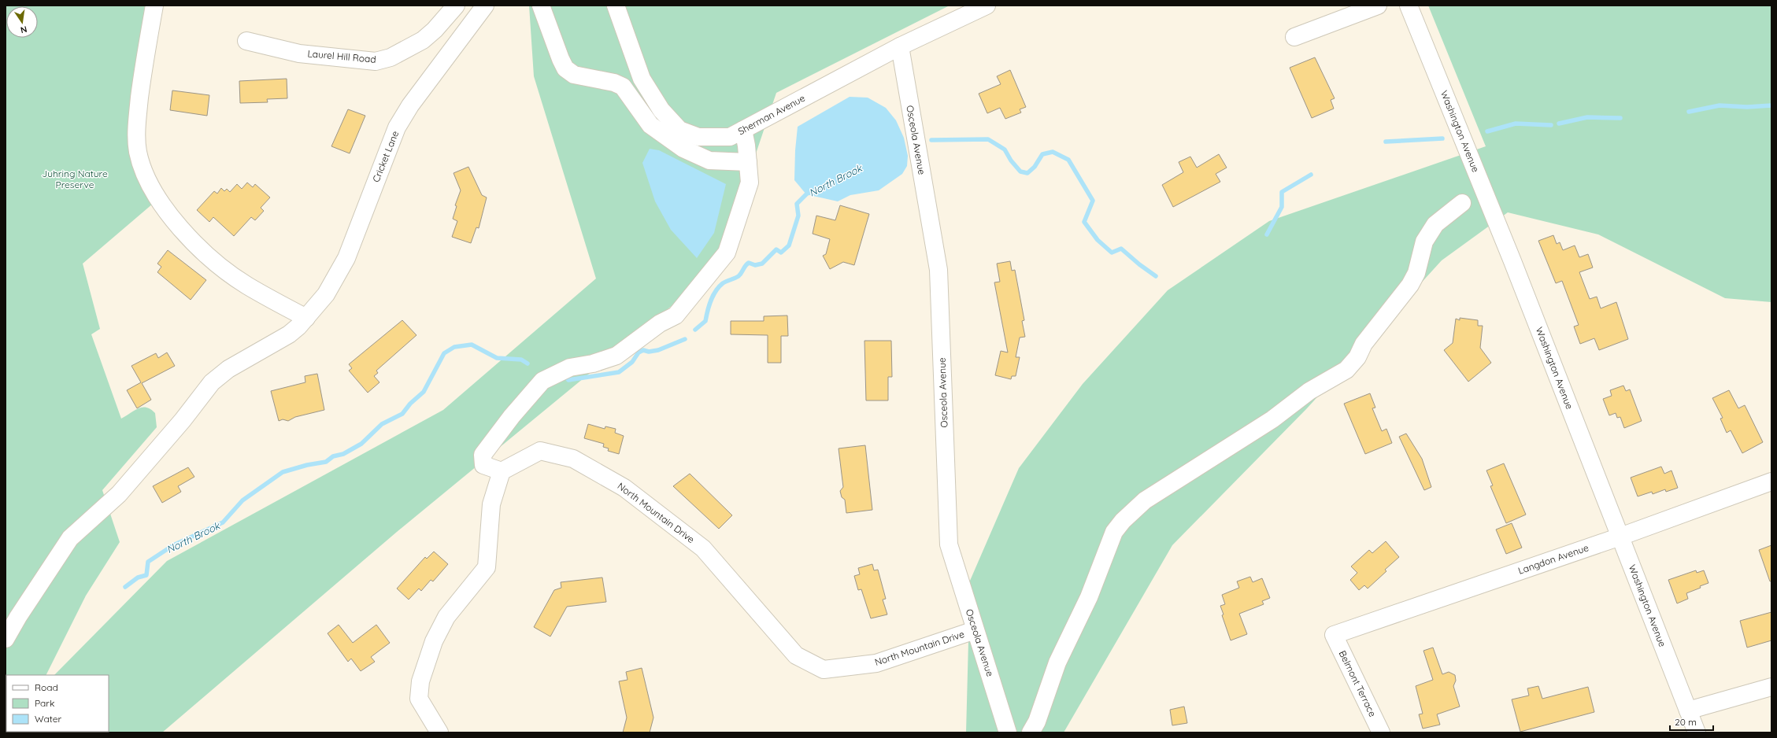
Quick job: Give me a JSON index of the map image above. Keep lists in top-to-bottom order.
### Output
{
  "streets": {
    "street": [
      "Laurel Hill Road",
      "Sherman Avenue",
      "Washington Avenue",
      "Osceola Avenue",
      "Cricket Lane",
      "North Mountain Drive",
      "Langdon Avenue",
      "Belmont Terrace"
    ]
  },
  "crossings": [
    ["Sherman Avenue", "Osceola Avenue"],
    ["Washington Avenue", "Langdon Avenue"],
    ["Osceola Avenue", "North Mountain Drive"],
    ["Langdon Avenue", "Belmont Terrace"]
  ],
  "water": ["North Brook"],
  "parks": ["Juhring Nature Preserve"],
  "legend": ["Road", "Park", "Water"],
  "scale_bar": "20 m",
  "north": "bottom"
}
